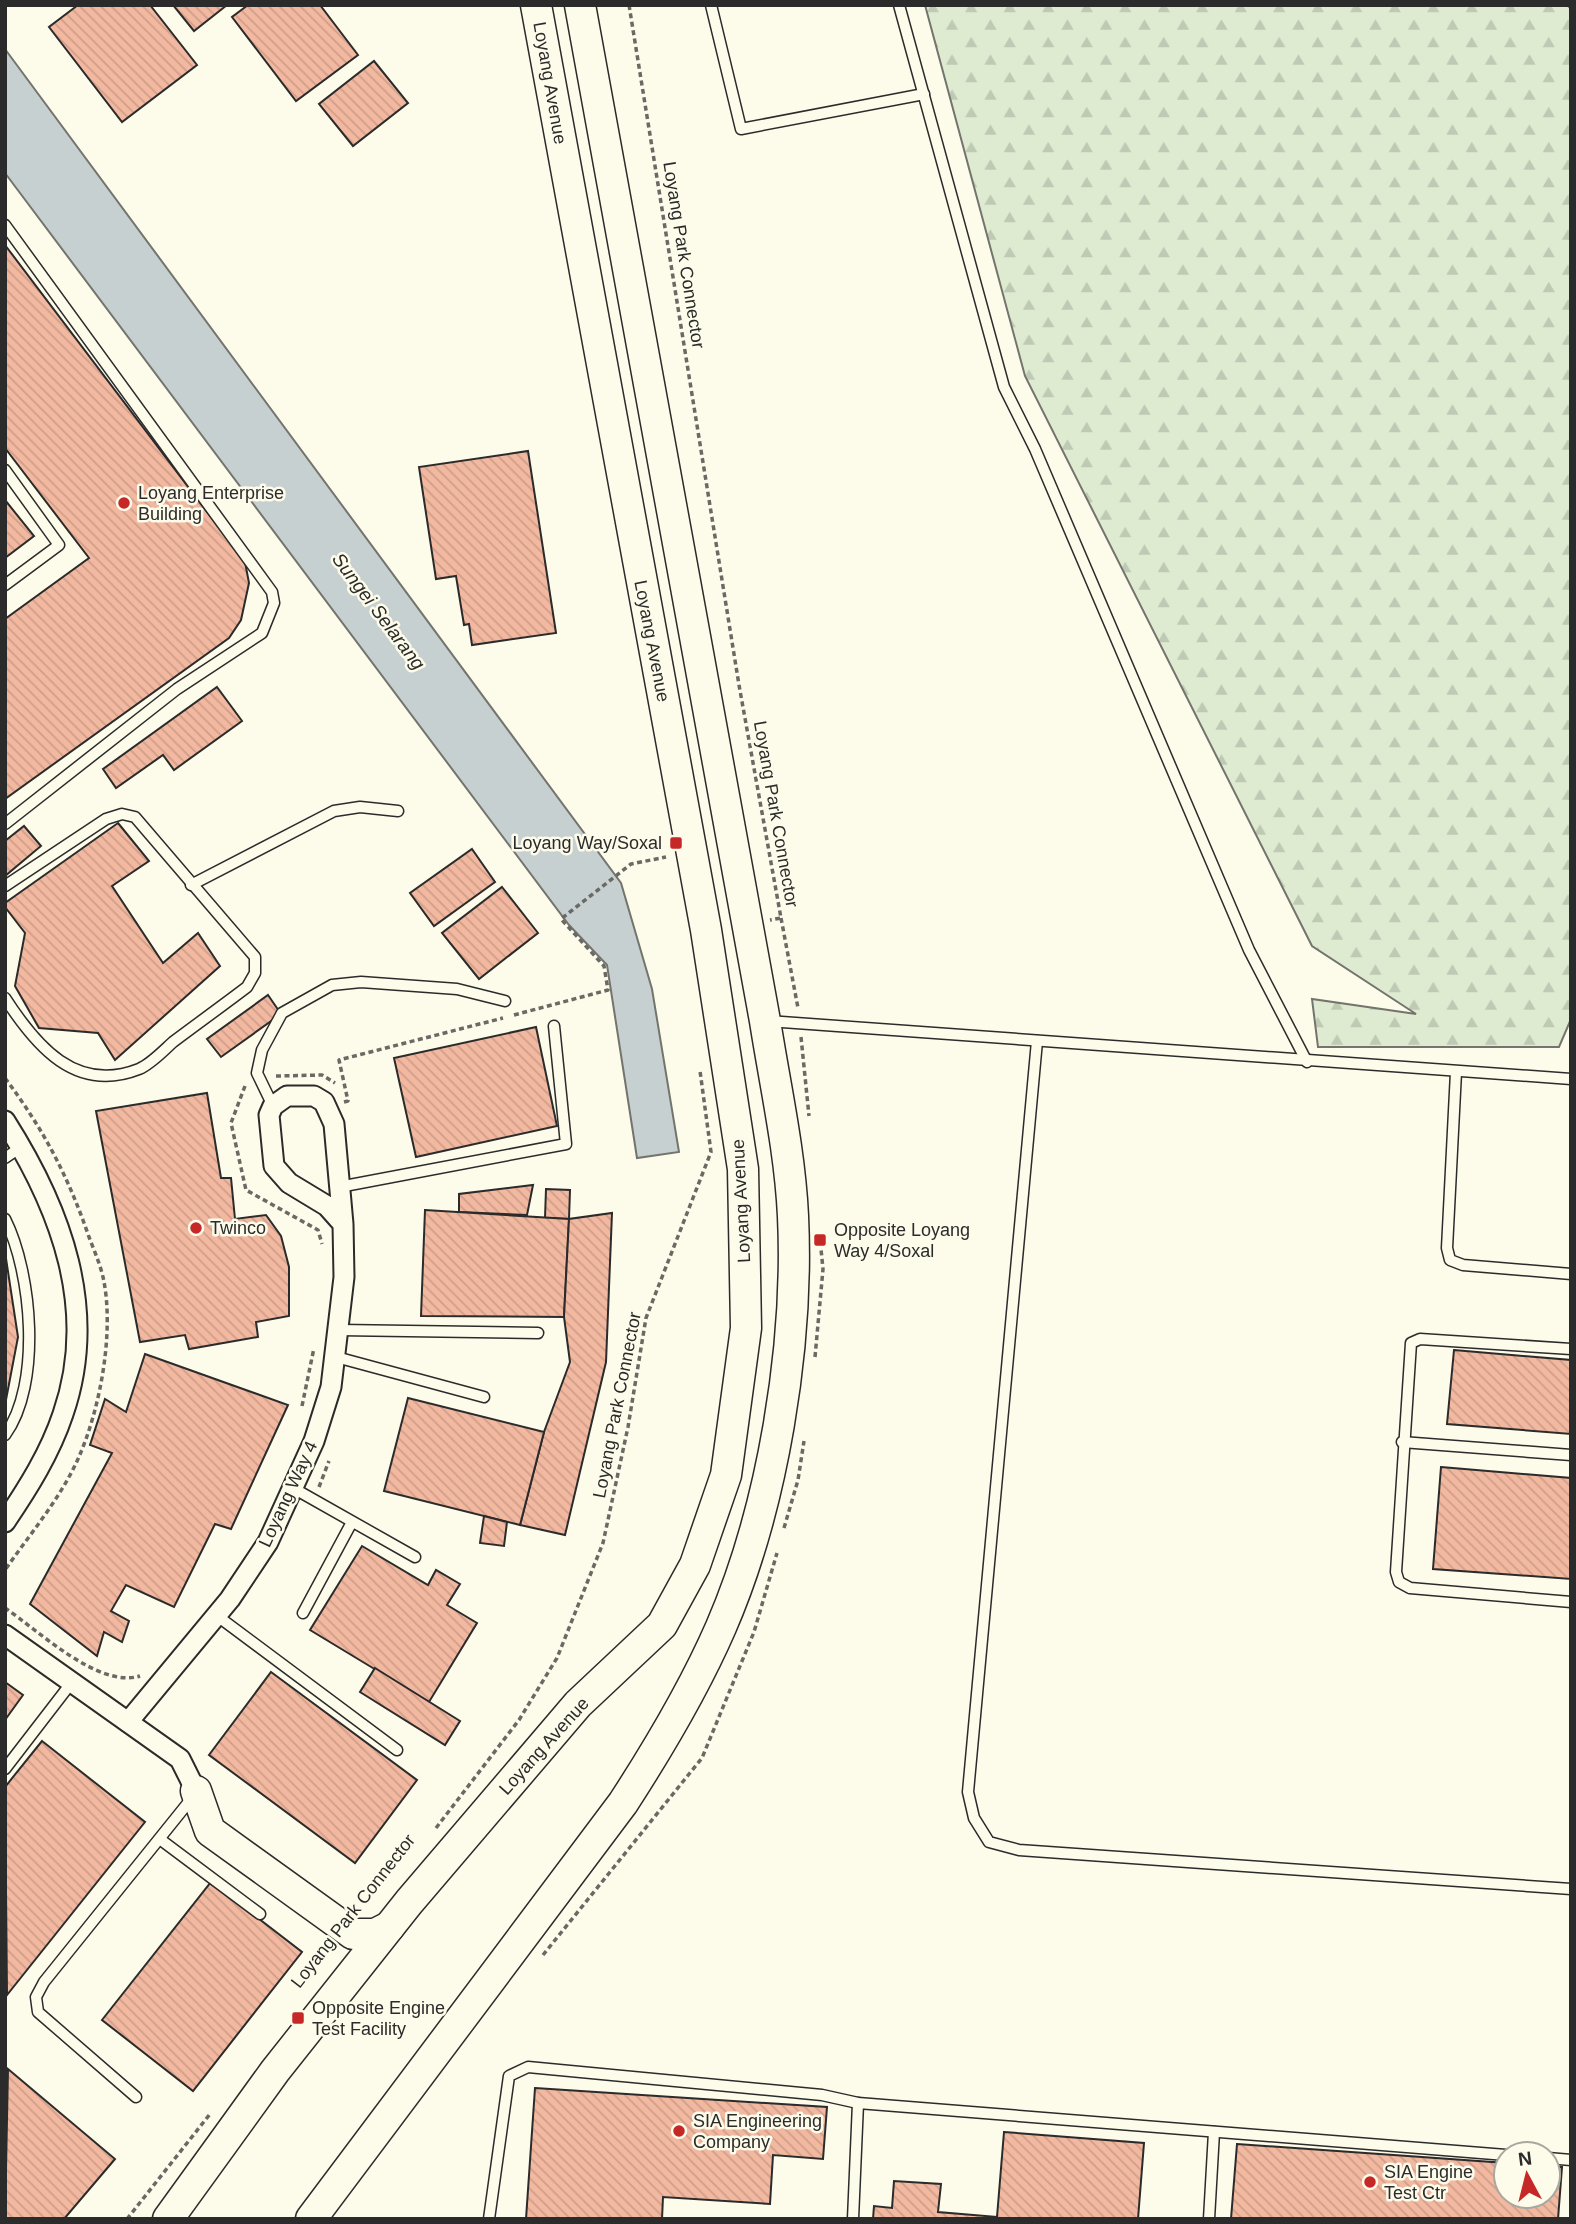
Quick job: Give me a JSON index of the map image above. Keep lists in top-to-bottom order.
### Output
{
  "streets": {
    "main road": ["Loyang Avenue"],
    "street": ["Loyang Way 4"],
    "path": ["Loyang Park Connector"]
  },
  "water": ["Sungei Selarang"],
  "places": {
    "other": [
      "Loyang Enterprise Building",
      "Twinco",
      "SIA Engineering Company",
      "SIA Engine Test Ctr"
    ],
    "transit": ["Loyang Way/Soxal", "Opposite Loyang Way 4/Soxal", "Opposite Engine Test Facility"]
  },
  "north": "top"
}
